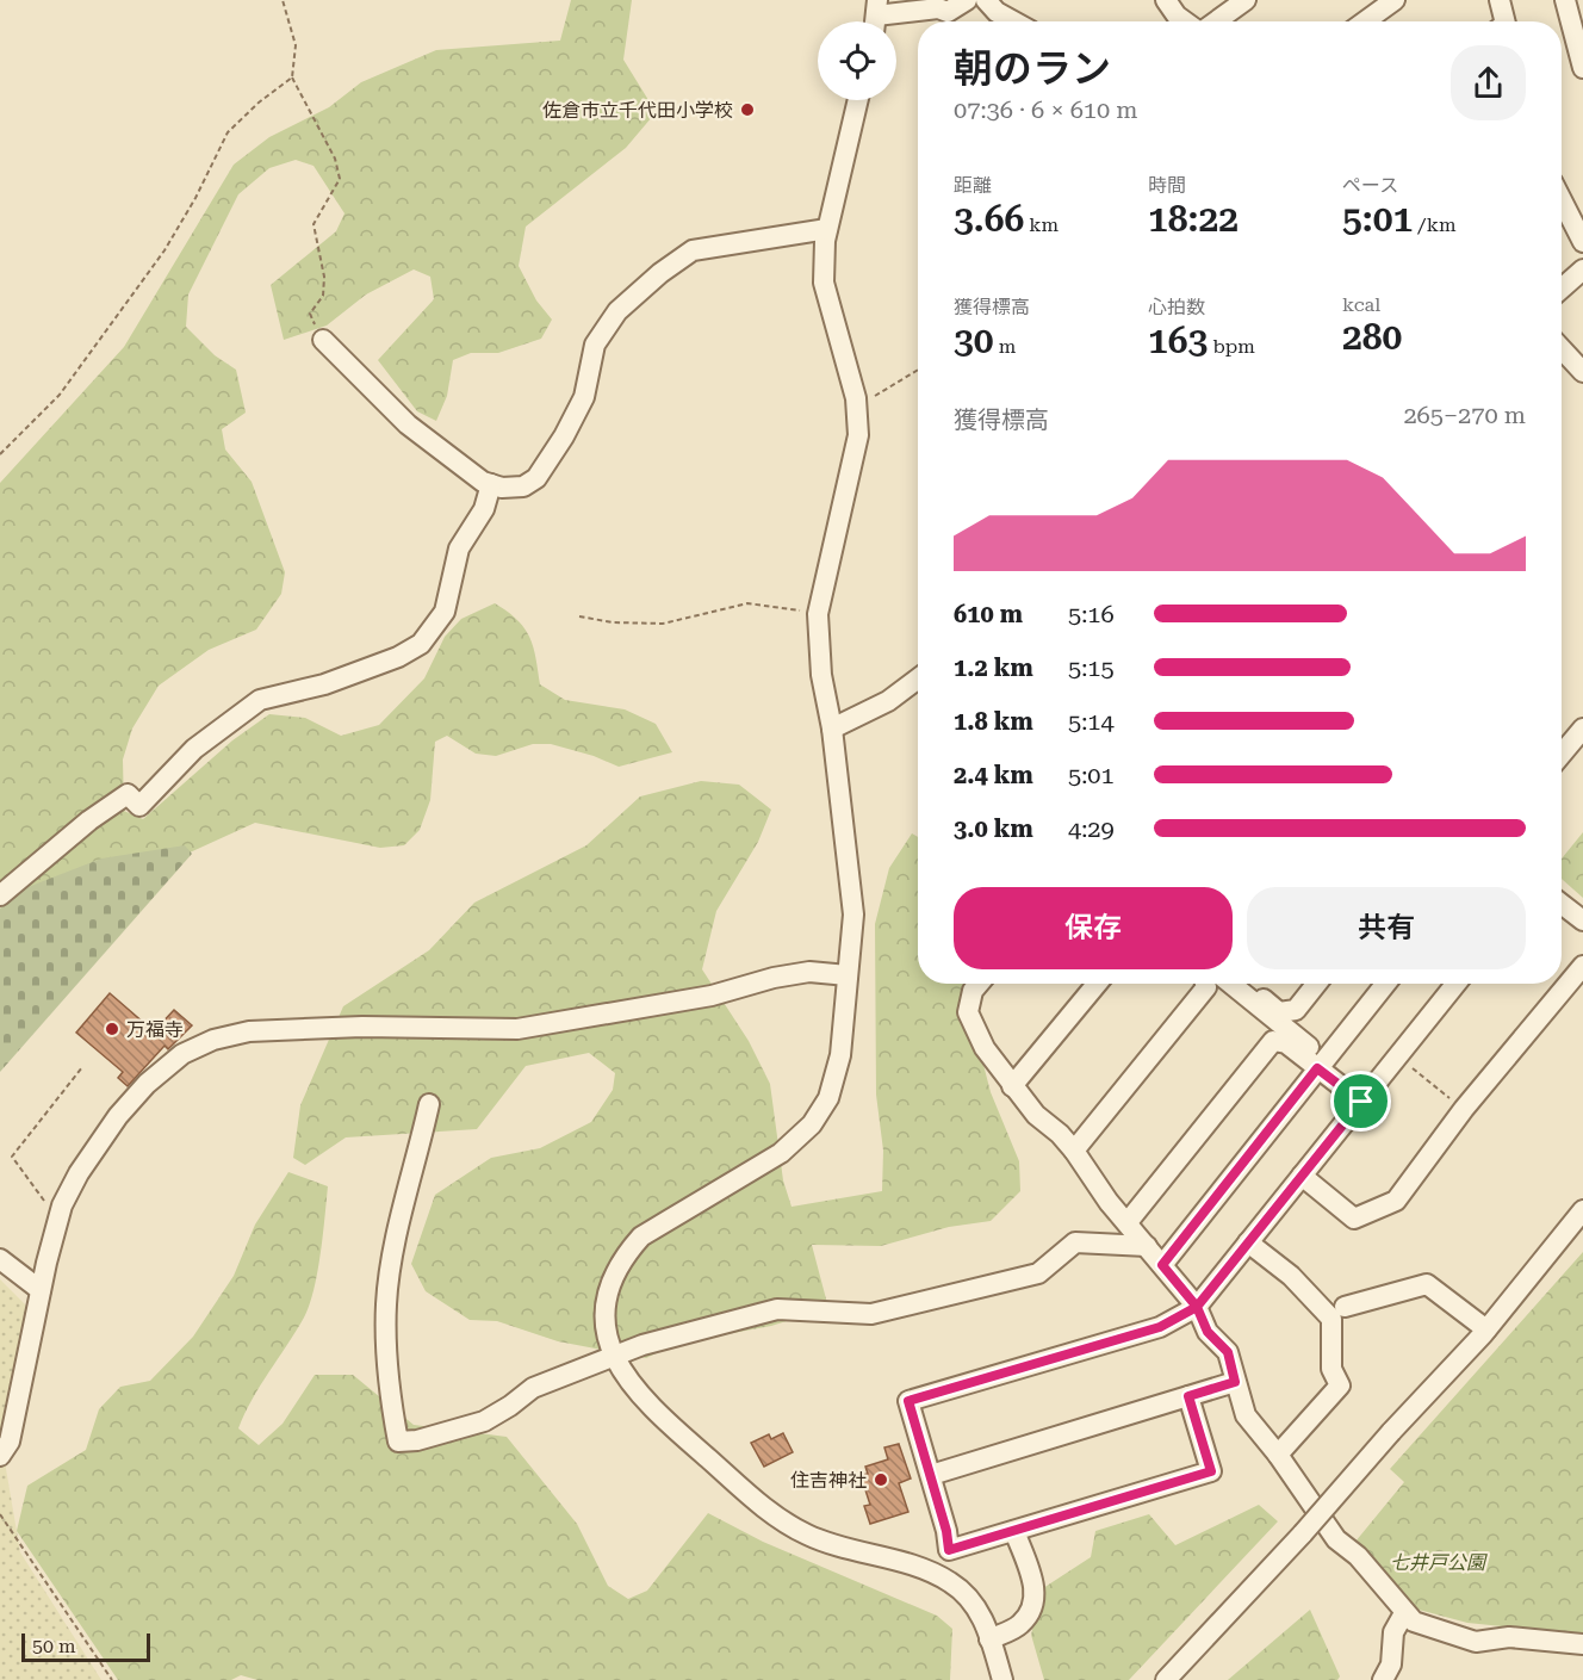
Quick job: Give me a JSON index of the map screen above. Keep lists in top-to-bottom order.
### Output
{
  "parks": ["七井戸公園"],
  "places": ["佐倉市立千代田小学校", "万福寺", "住吉神社"],
  "scale_bar": "50 m",
  "page": {
    "heading": ["朝のラン", "07:36 · 6 × 610 m"],
    "stats": [
      ["距離", "3.66 km"],
      ["時間", "18:22"],
      ["ペース", "5:01 /km"],
      ["獲得標高", "30 m"],
      ["心拍数", "163 bpm"],
      ["kcal", "280"]
    ],
    "chart": ["獲得標高", "265–270 m"],
    "list": [
      {
        "name": "610 m",
        "note": "5:16"
      },
      {
        "name": "1.2 km",
        "note": "5:15"
      },
      {
        "name": "1.8 km",
        "note": "5:14"
      },
      {
        "name": "2.4 km",
        "note": "5:01"
      },
      {
        "name": "3.0 km",
        "note": "4:29"
      }
    ],
    "buttons": ["保存", "共有"],
    "scale": "50 m"
  }
}
